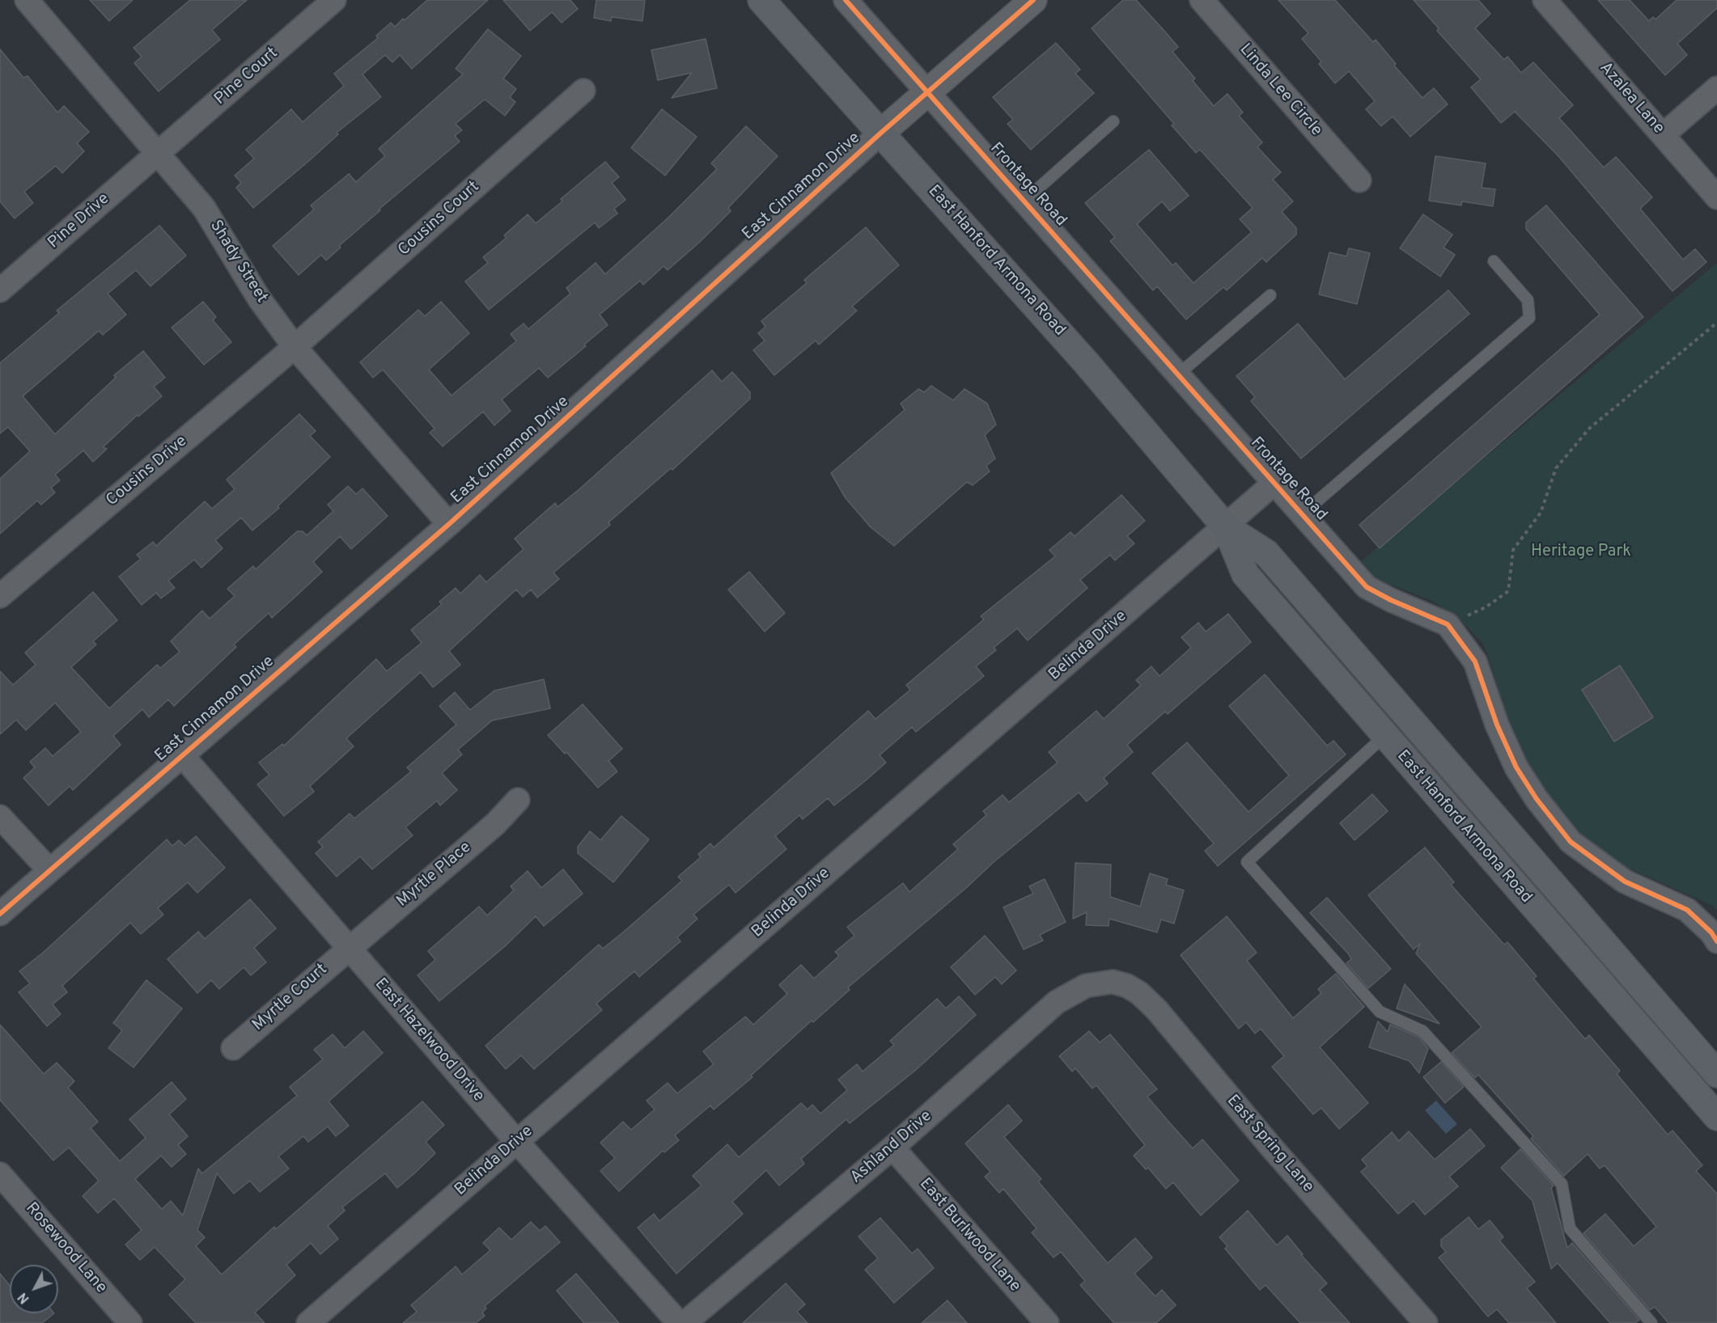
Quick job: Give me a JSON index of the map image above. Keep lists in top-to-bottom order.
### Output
{
  "streets": {
    "main road": ["East Hanford Armona Road"],
    "street": [
      "Pine Court",
      "Linda Lee Circle",
      "Azalea Lane",
      "Frontage Road",
      "East Cinnamon Drive",
      "Cousins Court",
      "Pine Drive",
      "Shady Street",
      "Cousins Drive",
      "Belinda Drive",
      "Myrtle Place",
      "Myrtle Court",
      "East Hazelwood Drive",
      "East Spring Lane",
      "Ashland Drive",
      "East Burlwood Lane",
      "Rosewood Lane"
    ]
  },
  "crossings": [
    ["Pine Court", "Pine Drive"],
    ["Pine Court", "Shady Street"],
    ["Frontage Road", "East Cinnamon Drive"],
    ["Frontage Road", "Belinda Drive"],
    ["East Cinnamon Drive", "East Hanford Armona Road"],
    ["East Cinnamon Drive", "Shady Street"],
    ["East Cinnamon Drive", "East Hazelwood Drive"],
    ["Cousins Court", "Shady Street"],
    ["Cousins Court", "Cousins Drive"],
    ["Pine Drive", "Shady Street"],
    ["East Hanford Armona Road", "Belinda Drive"],
    ["Shady Street", "Cousins Drive"],
    ["Belinda Drive", "East Hazelwood Drive"],
    ["Myrtle Place", "Myrtle Court"],
    ["Myrtle Place", "East Hazelwood Drive"],
    ["Myrtle Court", "East Hazelwood Drive"],
    ["East Spring Lane", "Ashland Drive"],
    ["Ashland Drive", "East Burlwood Lane"]
  ],
  "parks": ["Heritage Park"],
  "north": "bottom left"
}
